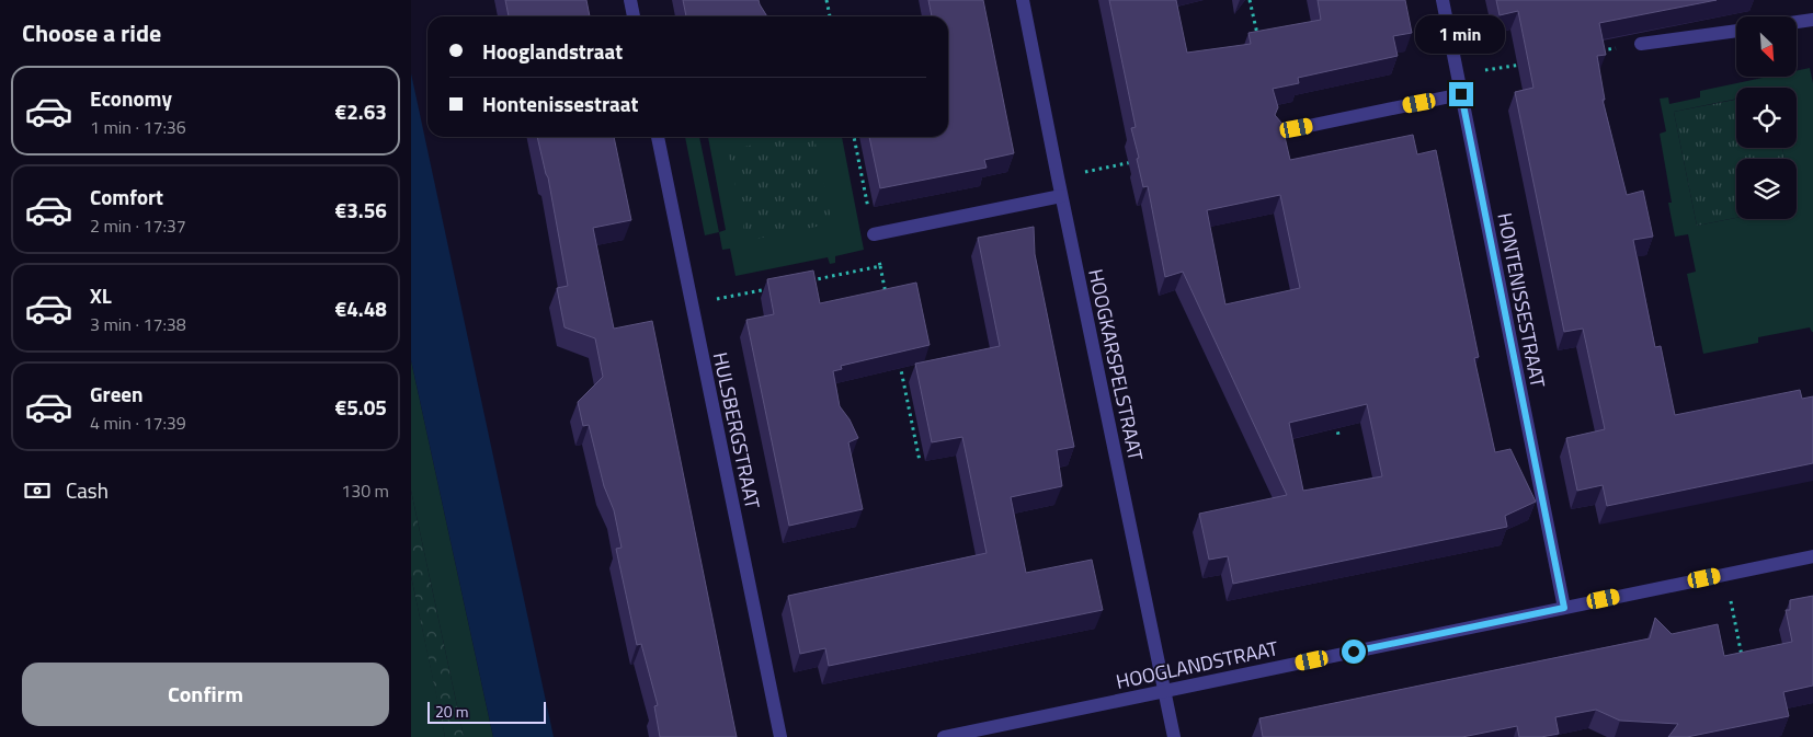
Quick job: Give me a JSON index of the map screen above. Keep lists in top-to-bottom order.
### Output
{
  "streets": {
    "street": [
      "HONTENISSESTRAAT",
      "HOOGKARSPELSTRAAT",
      "HULSBERGSTRAAT",
      "HOOGLANDSTRAAT"
    ]
  },
  "crossings": [
    ["HONTENISSESTRAAT", "HOOGLANDSTRAAT"],
    ["HOOGKARSPELSTRAAT", "HOOGLANDSTRAAT"]
  ],
  "scale_bar": "20 m",
  "north": "bottom right",
  "page": {
    "heading": "Choose a ride",
    "bubble": "1 min",
    "banner": ["Hooglandstraat", "Hontenissestraat"],
    "list": [
      {
        "name": "Economy",
        "note": "1 min · 17:36",
        "value": "€2.63"
      },
      {
        "name": "Comfort",
        "note": "2 min · 17:37",
        "value": "€3.56"
      },
      {
        "name": "XL",
        "note": "3 min · 17:38",
        "value": "€4.48"
      },
      {
        "name": "Green",
        "note": "4 min · 17:39",
        "value": "€5.05"
      }
    ],
    "pay": ["Cash", "130 m"],
    "buttons": "Confirm",
    "scale": "20 m"
  }
}
